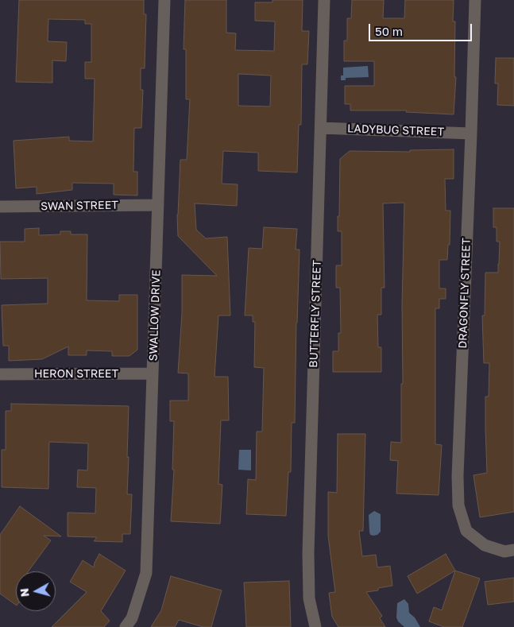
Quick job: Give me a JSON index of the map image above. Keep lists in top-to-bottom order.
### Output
{
  "streets": {
    "street": [
      "LADYBUG STREET",
      "SWAN STREET",
      "DRAGONFLY STREET",
      "BUTTERFLY STREET",
      "SWALLOW DRIVE",
      "HERON STREET"
    ]
  },
  "crossings": [
    ["LADYBUG STREET", "DRAGONFLY STREET"],
    ["LADYBUG STREET", "BUTTERFLY STREET"],
    ["SWAN STREET", "SWALLOW DRIVE"],
    ["SWALLOW DRIVE", "HERON STREET"]
  ],
  "scale_bar": "50 m",
  "north": "left"
}
